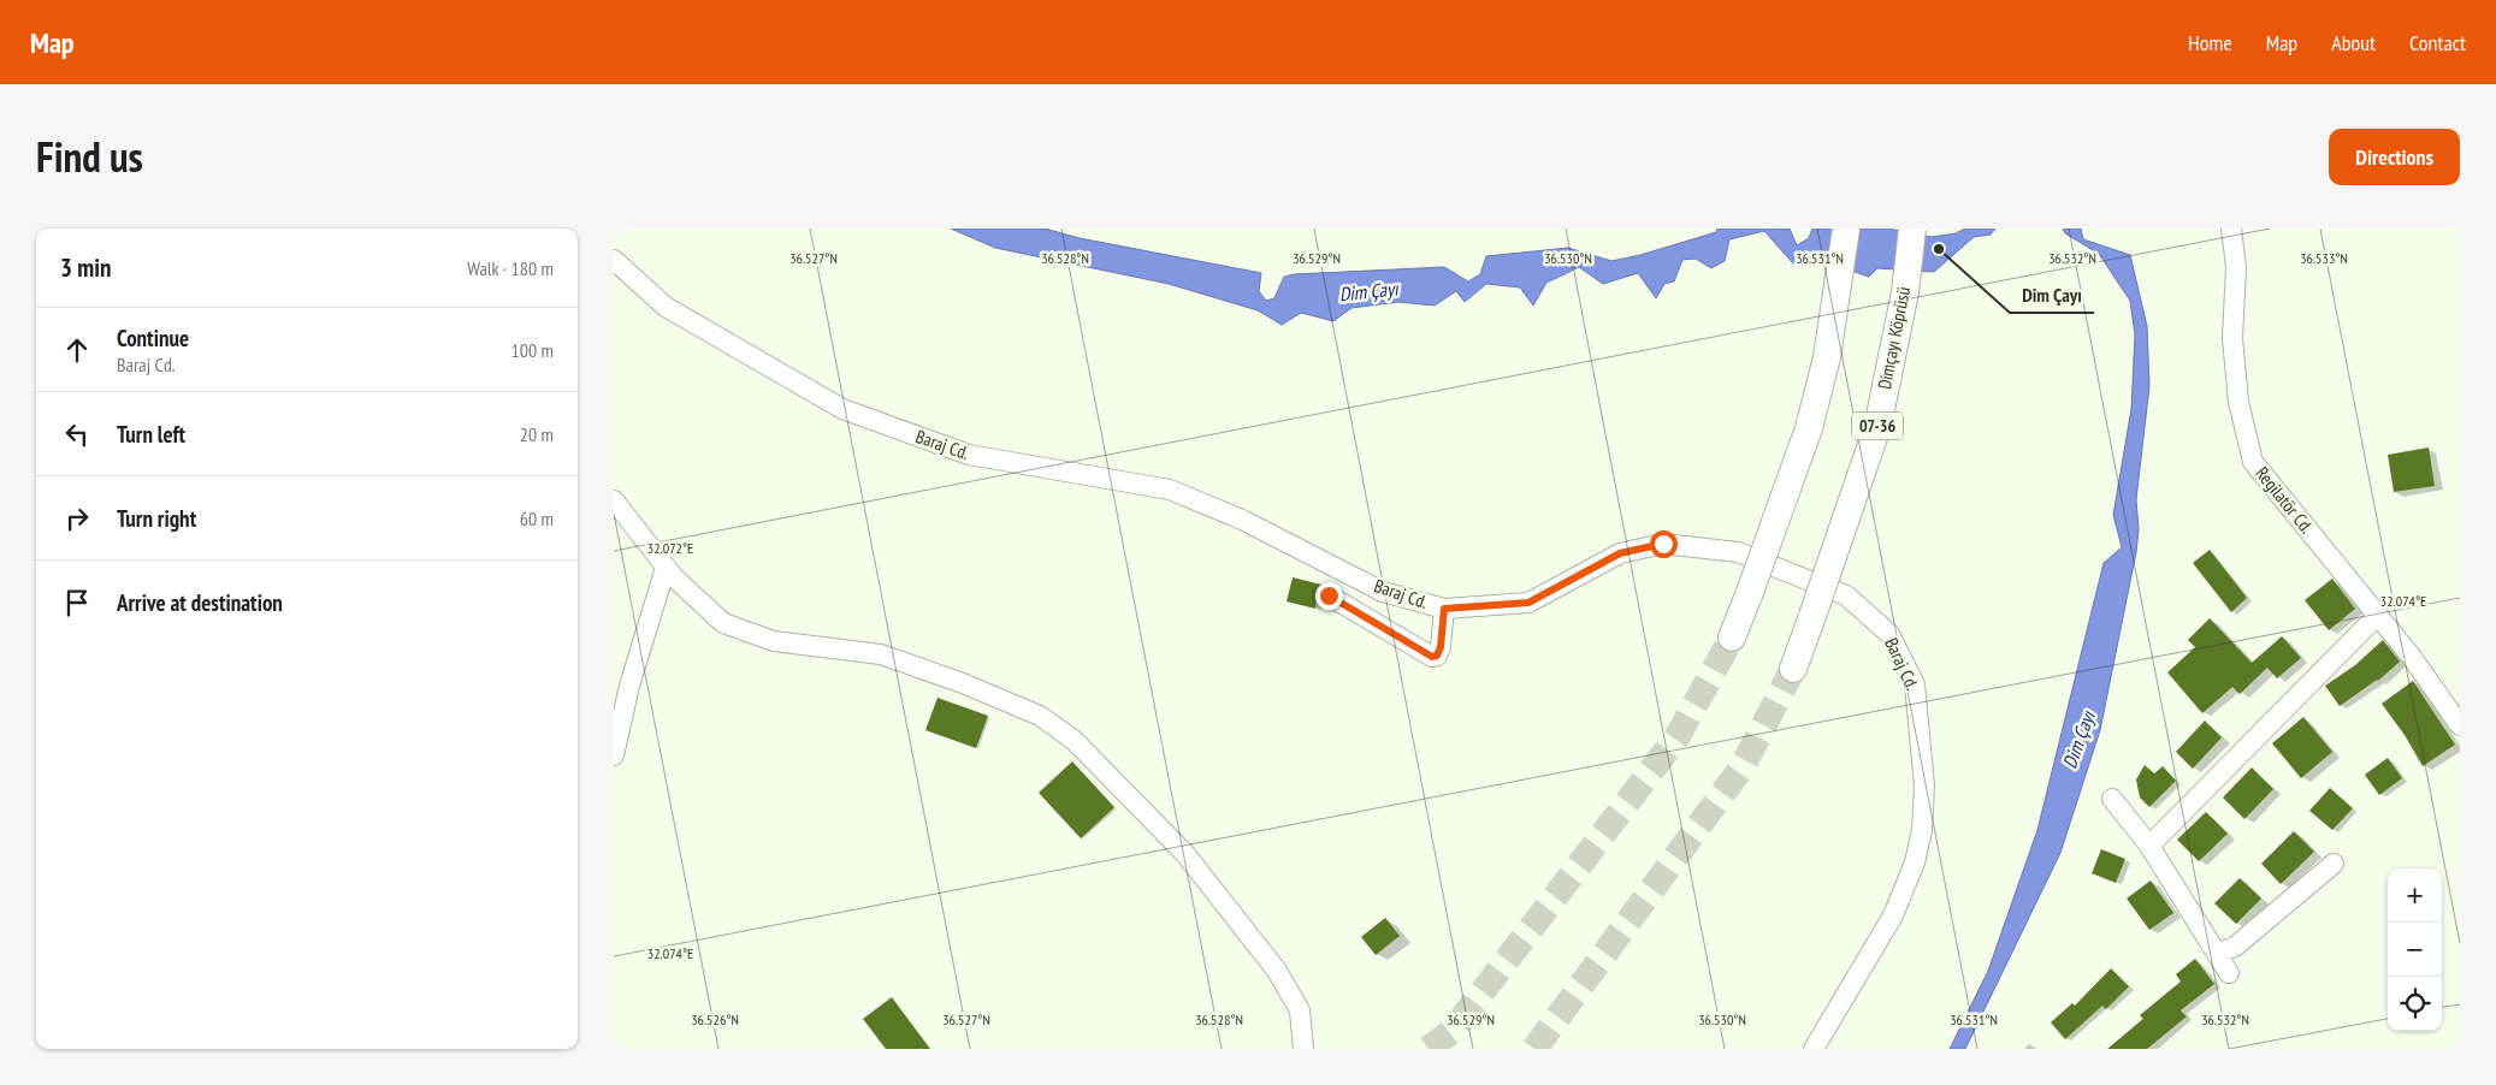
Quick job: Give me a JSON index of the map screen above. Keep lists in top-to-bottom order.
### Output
{
  "streets": {
    "highway": ["Dimçayı Köprüsü", "07-36"],
    "street": ["Baraj Cd.", "Regilatör Cd."]
  },
  "water": ["Dim Çayı"],
  "places": ["Dim Çayı"],
  "page": {
    "header": "Map",
    "nav": [
      "Home",
      "Map",
      "About",
      "Contact"
    ],
    "title": "Find us",
    "buttons": "Directions",
    "heading": ["3 min", "Walk · 180 m"],
    "list": [
      ["Continue", "Baraj Cd.", "100 m"],
      ["Turn left", "20 m"],
      ["Turn right", "60 m"],
      "Arrive at destination"
    ],
    "map_buttons": ["+", "−"]
  },
  "coordinates": [
    "36.527°N",
    "36.528°N",
    "36.529°N",
    "36.530°N",
    "36.531°N",
    "36.532°N",
    "36.533°N",
    "32.072°E",
    "32.074°E",
    "36.526°N"
  ]
}
